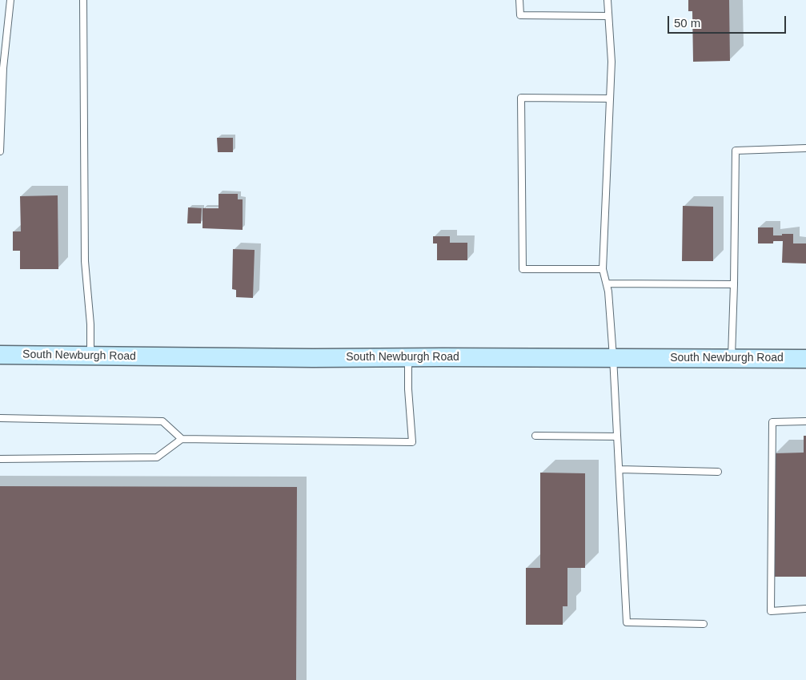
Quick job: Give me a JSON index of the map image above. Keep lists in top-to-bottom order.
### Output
{
  "streets": {
    "main road": ["South Newburgh Road"]
  },
  "scale_bar": "50 m"
}
